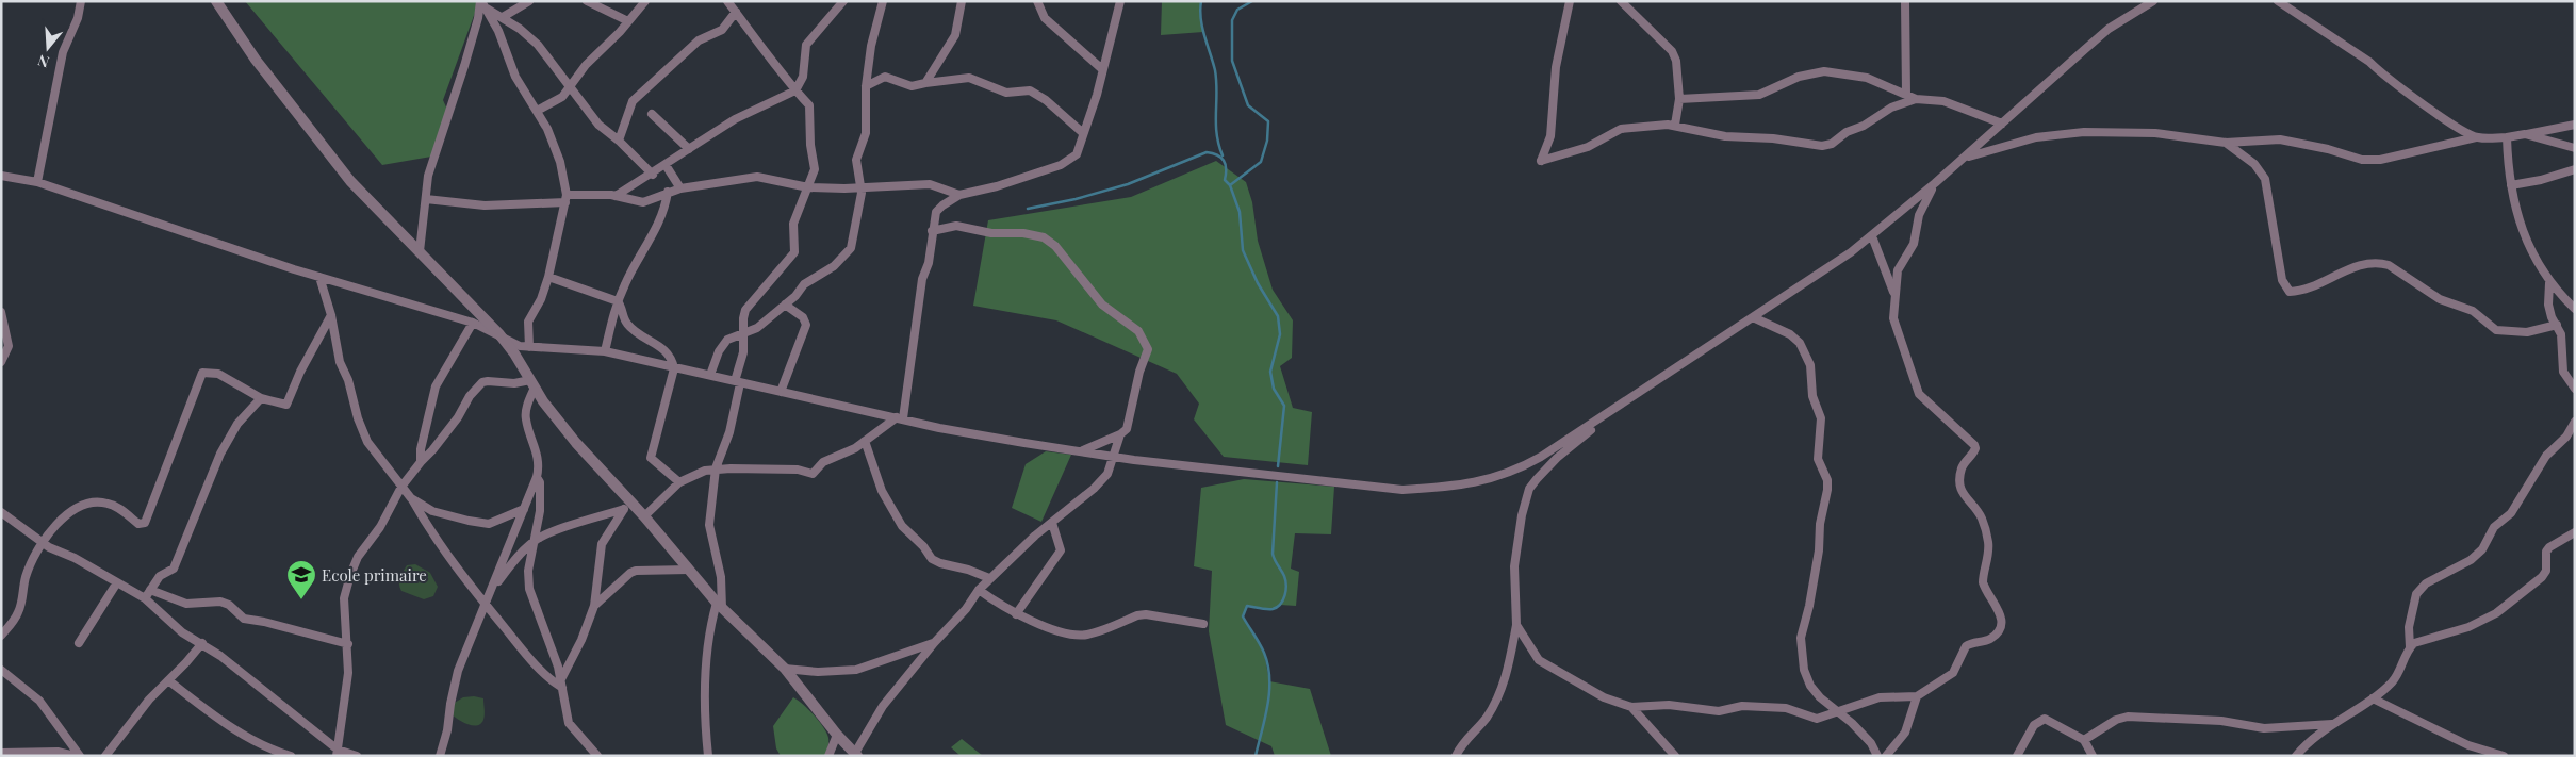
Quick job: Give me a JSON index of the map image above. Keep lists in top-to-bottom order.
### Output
{
  "places": {
    "school or university": ["Ecole primaire"]
  },
  "north": "bottom"
}
